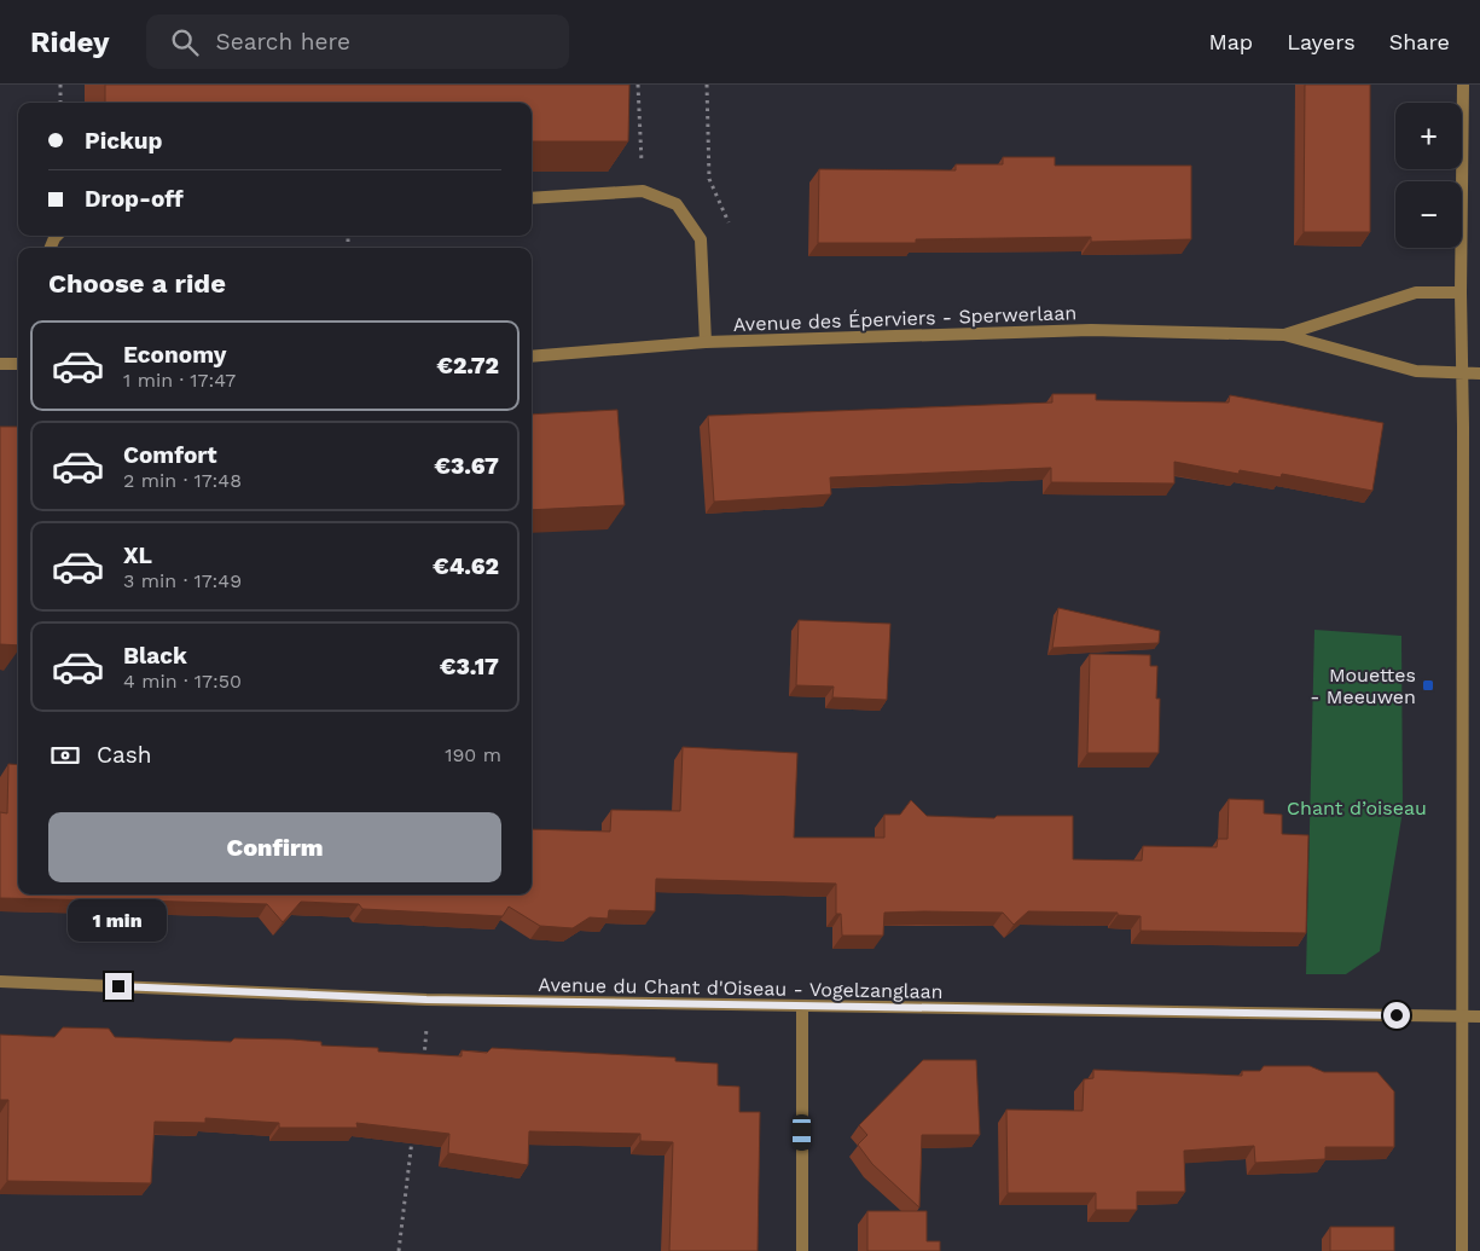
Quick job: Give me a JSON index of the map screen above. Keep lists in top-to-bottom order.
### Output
{
  "streets": {
    "street": ["Avenue des Éperviers - Sperwerlaan", "Avenue du Chant d'Oiseau - Vogelzanglaan"]
  },
  "parks": ["Chant d’oiseau"],
  "places": {
    "transit": ["Mouettes - Meeuwen"]
  },
  "page": {
    "header": "Ridey",
    "search": "Search here",
    "nav": ["Map", "Layers", "Share"],
    "map_buttons": ["+", "−"],
    "banner": ["Pickup", "Drop-off"],
    "heading": "Choose a ride",
    "list": [
      {
        "name": "Economy",
        "note": "1 min · 17:47",
        "value": "€2.72"
      },
      {
        "name": "Comfort",
        "note": "2 min · 17:48",
        "value": "€3.67"
      },
      {
        "name": "XL",
        "note": "3 min · 17:49",
        "value": "€4.62"
      },
      {
        "name": "Black",
        "note": "4 min · 17:50",
        "value": "€3.17"
      }
    ],
    "pay": ["Cash", "190 m"],
    "buttons": "Confirm",
    "bubble": "1 min"
  }
}
